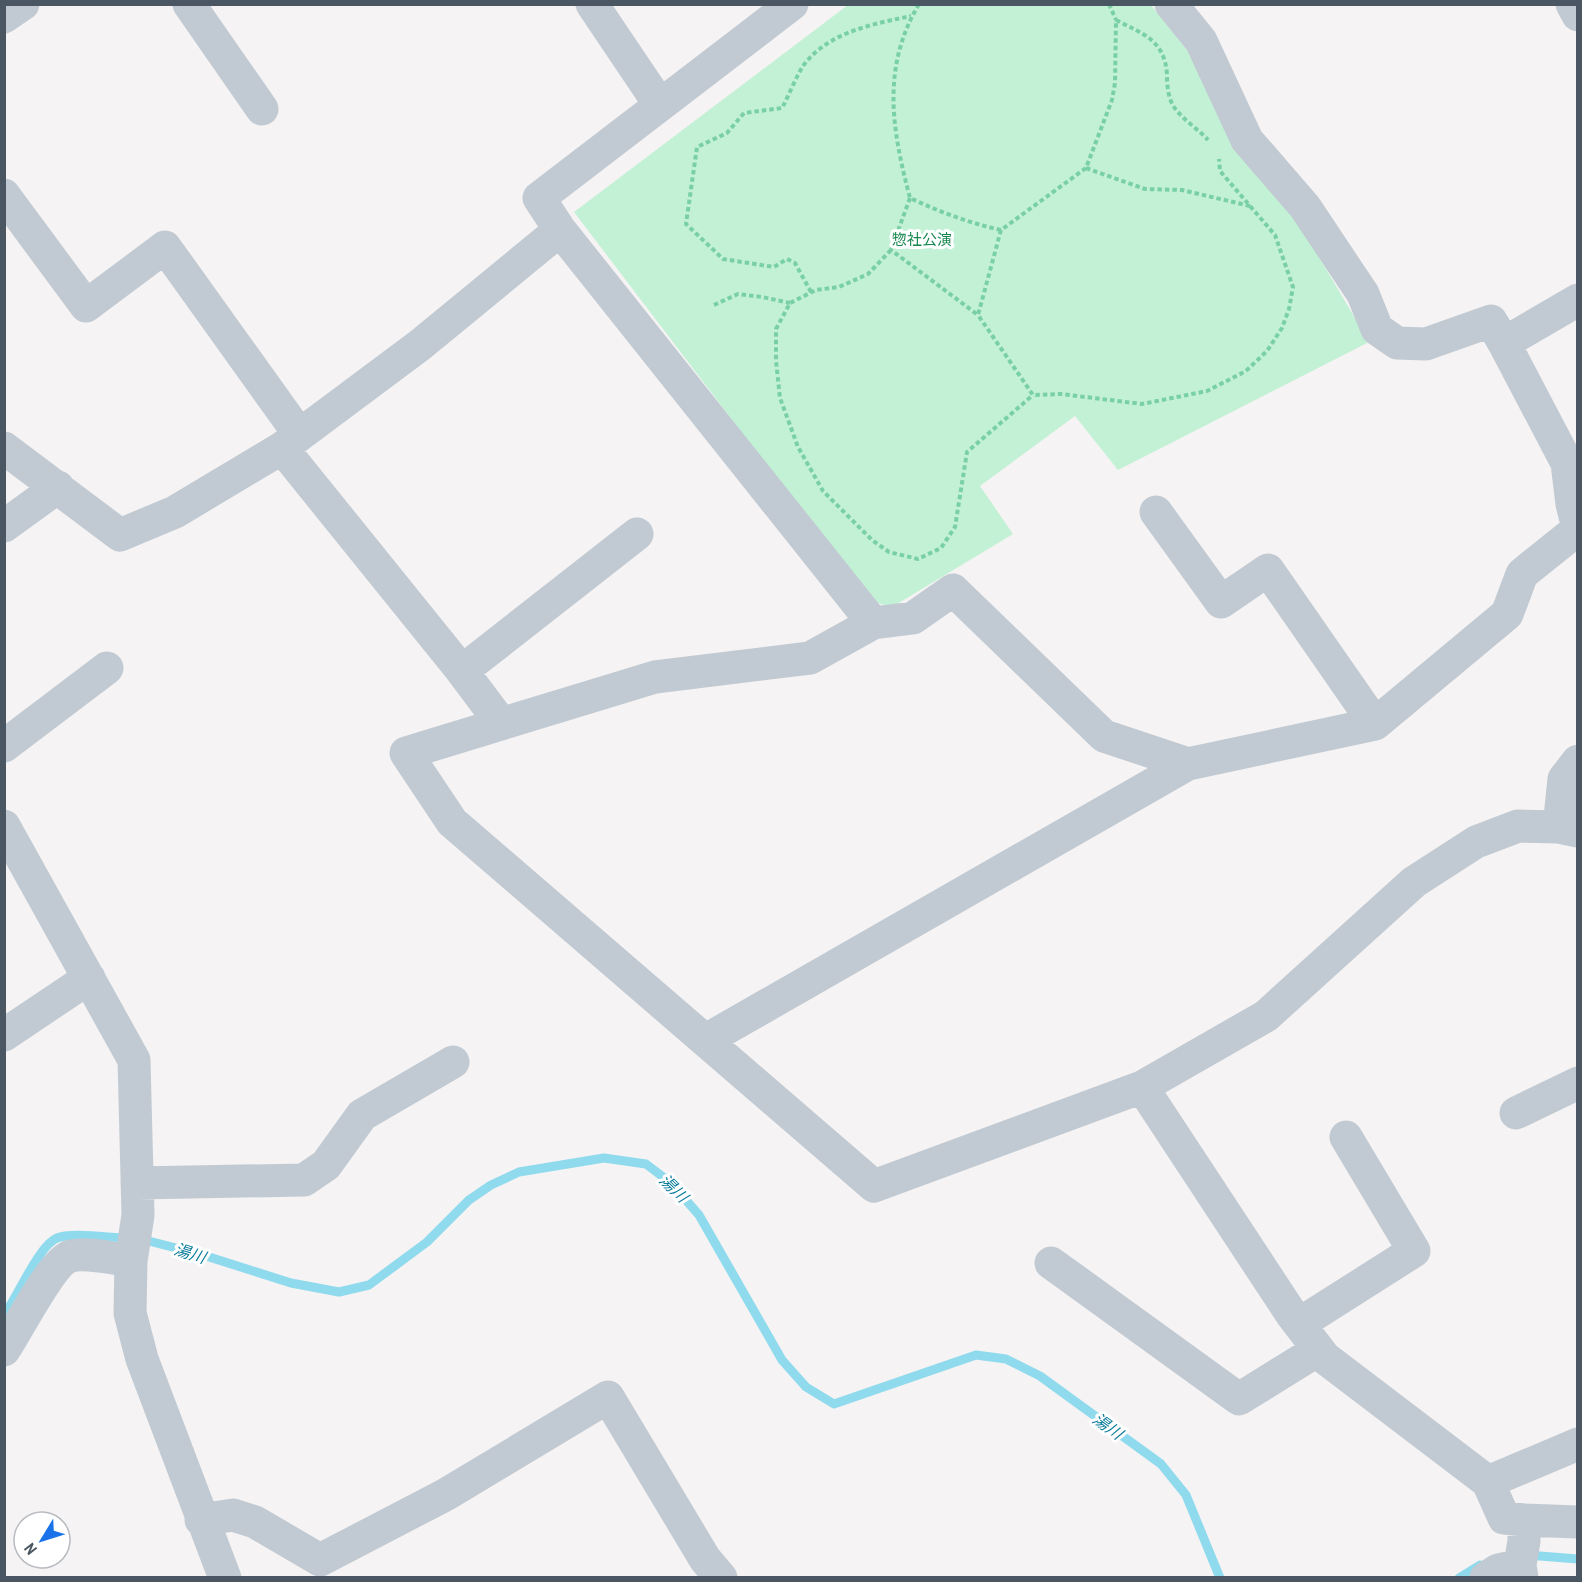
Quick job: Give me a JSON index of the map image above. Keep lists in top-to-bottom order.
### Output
{
  "water": ["湯川"],
  "parks": ["惣社公演"],
  "north": "bottom left"
}
